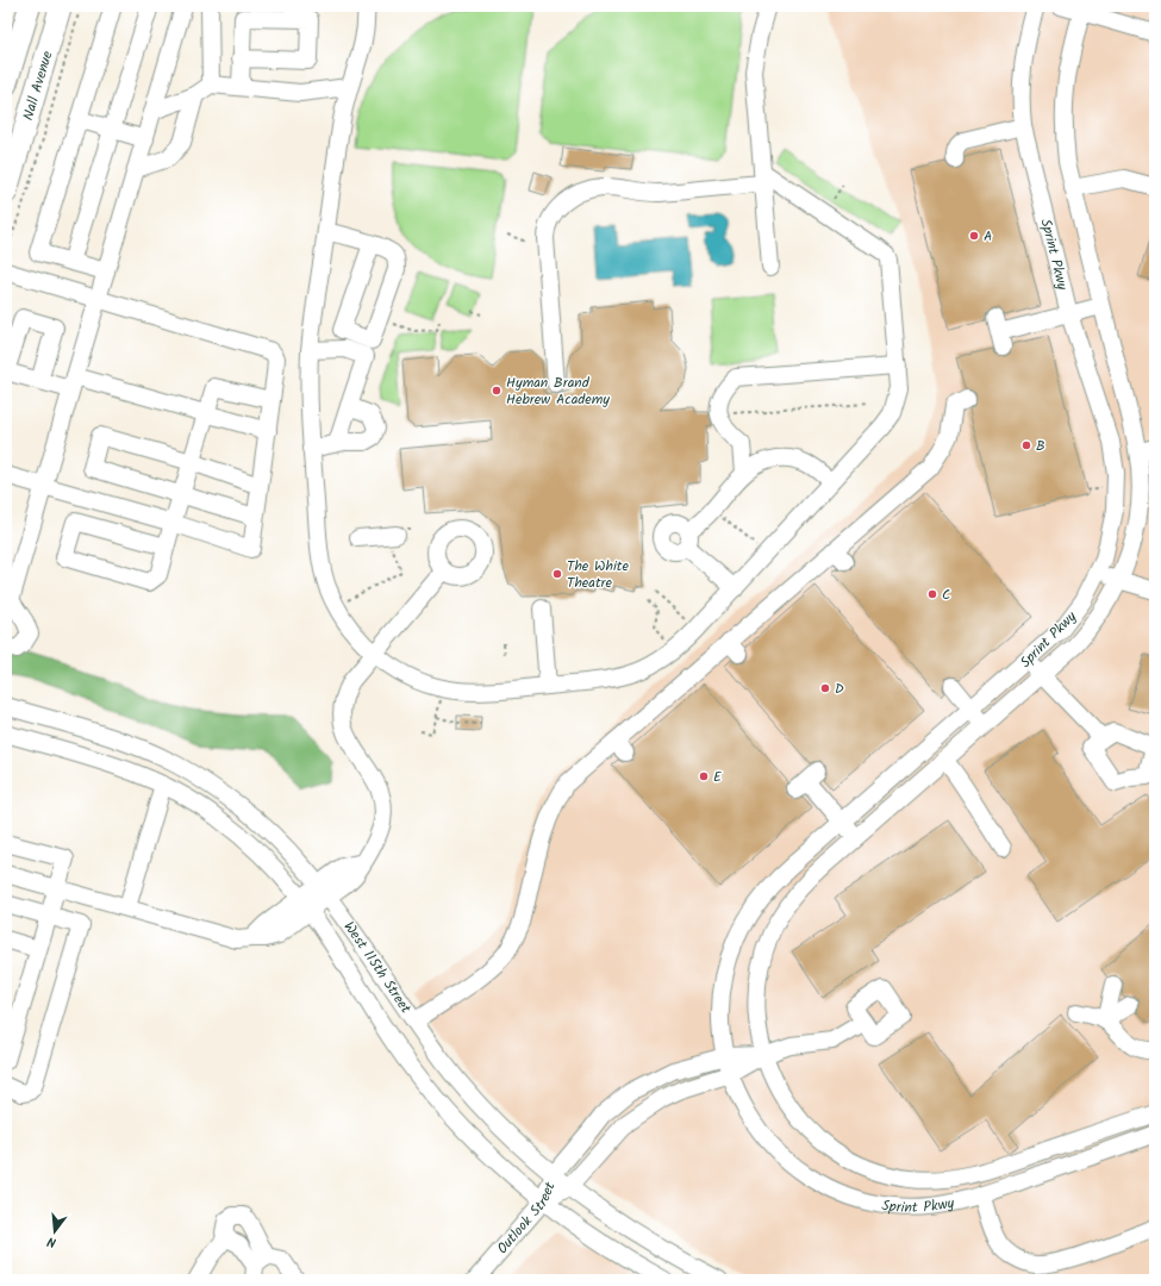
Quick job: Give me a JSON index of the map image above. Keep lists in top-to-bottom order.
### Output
{
  "streets": {
    "main road": ["Nall Avenue"],
    "street": ["Sprint Pkwy", "West 115th Street", "Outlook Street"]
  },
  "crossings": [
    ["West 115th Street", "Outlook Street"]
  ],
  "places": [
    "A",
    "Hyman Brand Hebrew Academy",
    "B",
    "The White Theatre",
    "C",
    "D",
    "E"
  ],
  "north": "bottom"
}
